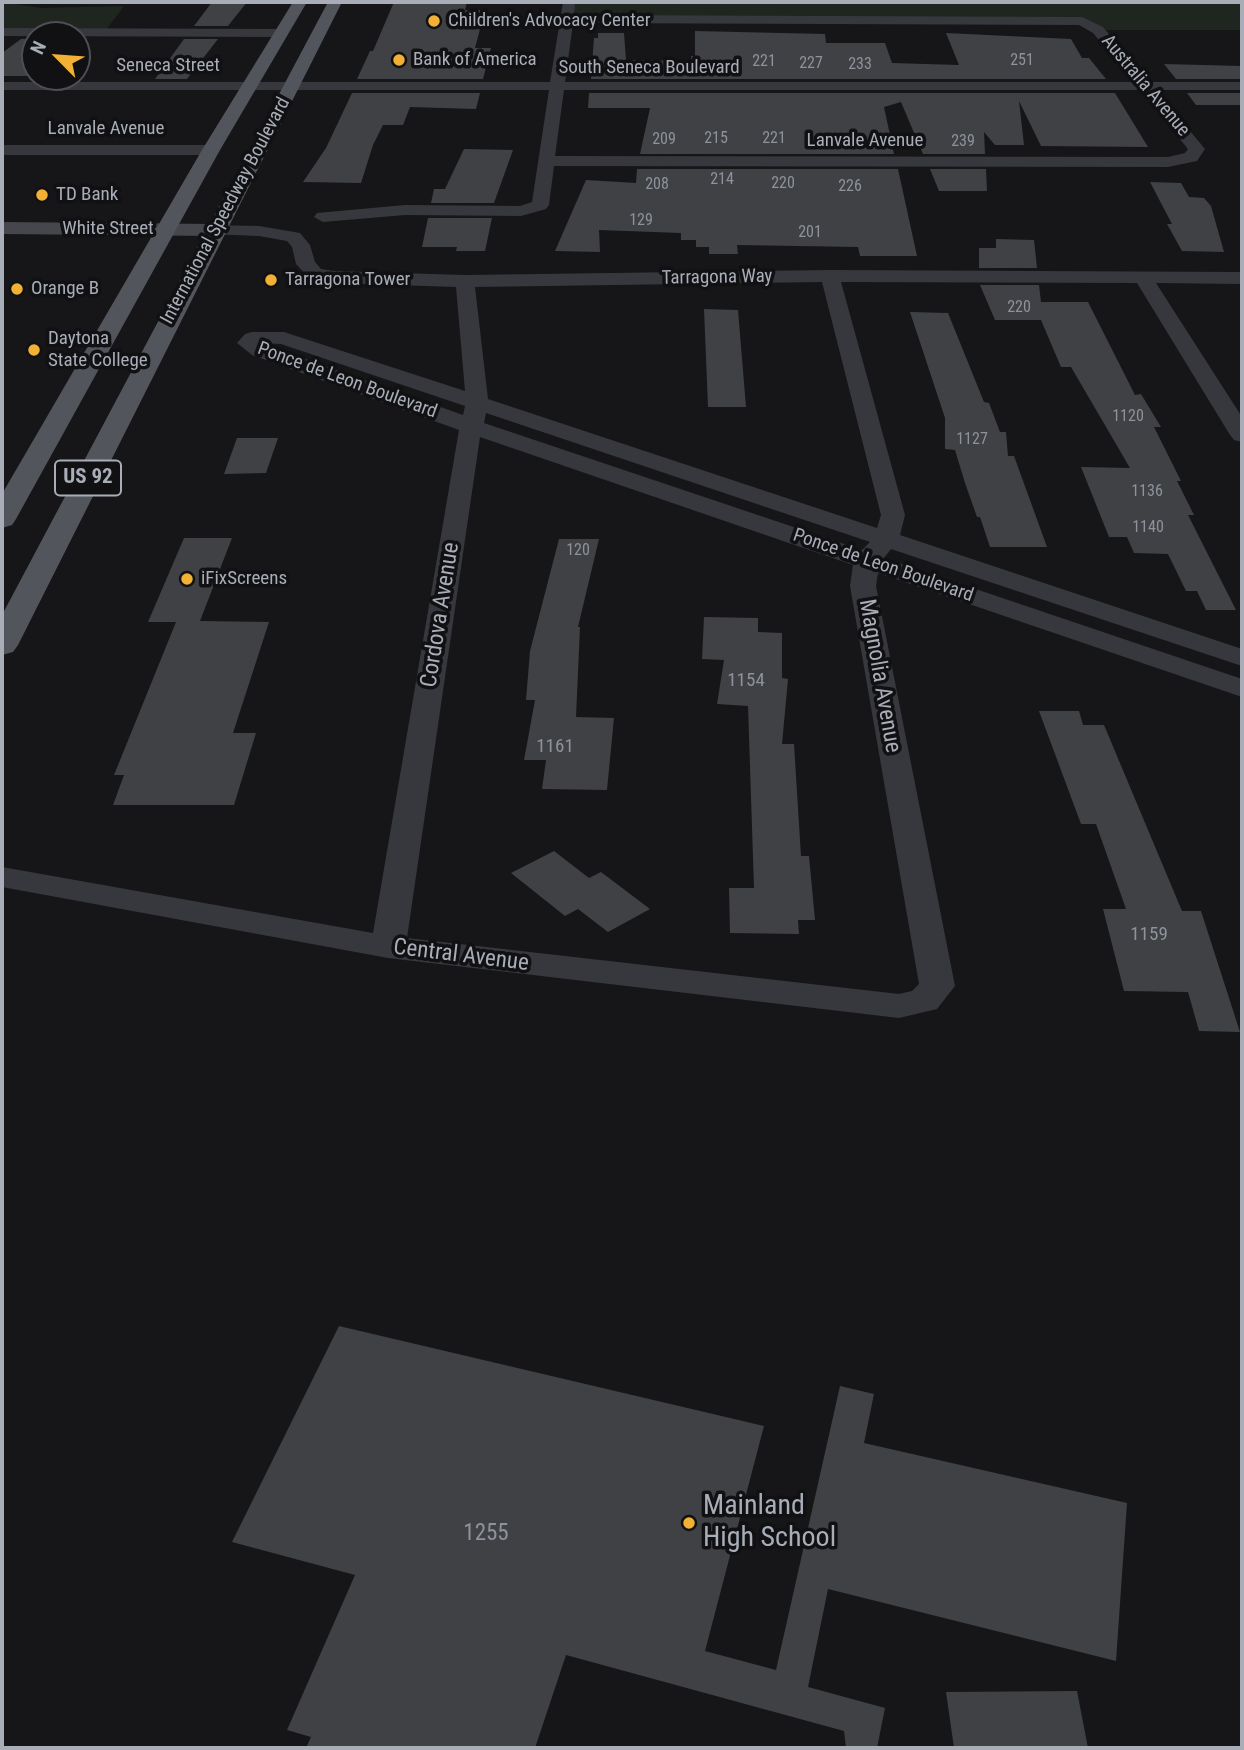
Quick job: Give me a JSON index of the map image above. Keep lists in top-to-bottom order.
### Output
{
  "streets": {
    "main road": ["International Speedway Boulevard", "US 92"],
    "street": [
      "Seneca Street",
      "South Seneca Boulevard",
      "Australia Avenue",
      "Lanvale Avenue",
      "White Street",
      "Tarragona Way",
      "Ponce de Leon Boulevard",
      "Cordova Avenue",
      "Magnolia Avenue",
      "Central Avenue"
    ]
  },
  "crossings": [
    ["Seneca Street", "South Seneca Boulevard"],
    ["Seneca Street", "International Speedway Boulevard"],
    ["South Seneca Boulevard", "Australia Avenue"],
    ["South Seneca Boulevard", "International Speedway Boulevard"],
    ["Australia Avenue", "Lanvale Avenue"],
    ["Lanvale Avenue", "International Speedway Boulevard"],
    ["International Speedway Boulevard", "White Street"],
    ["International Speedway Boulevard", "Tarragona Way"],
    ["White Street", "Tarragona Way"],
    ["Tarragona Way", "Cordova Avenue"],
    ["Ponce de Leon Boulevard", "Cordova Avenue"],
    ["Ponce de Leon Boulevard", "Magnolia Avenue"],
    ["Cordova Avenue", "Central Avenue"],
    ["Magnolia Avenue", "Central Avenue"]
  ],
  "places": [
    "Children's Advocacy Center",
    "Bank of America",
    "TD Bank",
    "Tarragona Tower",
    "Orange B",
    "Daytona State College",
    "iFixScreens",
    "Mainland High School"
  ],
  "house_numbers": [
    "251",
    "221",
    "227",
    "233",
    "215",
    "221",
    "209",
    "239",
    "214",
    "220",
    "208",
    "226",
    "129",
    "201",
    "220",
    "1120",
    "1127",
    "1136",
    "1140",
    "120",
    "1154",
    "1161",
    "1159",
    "1255"
  ],
  "north": "top left"
}
